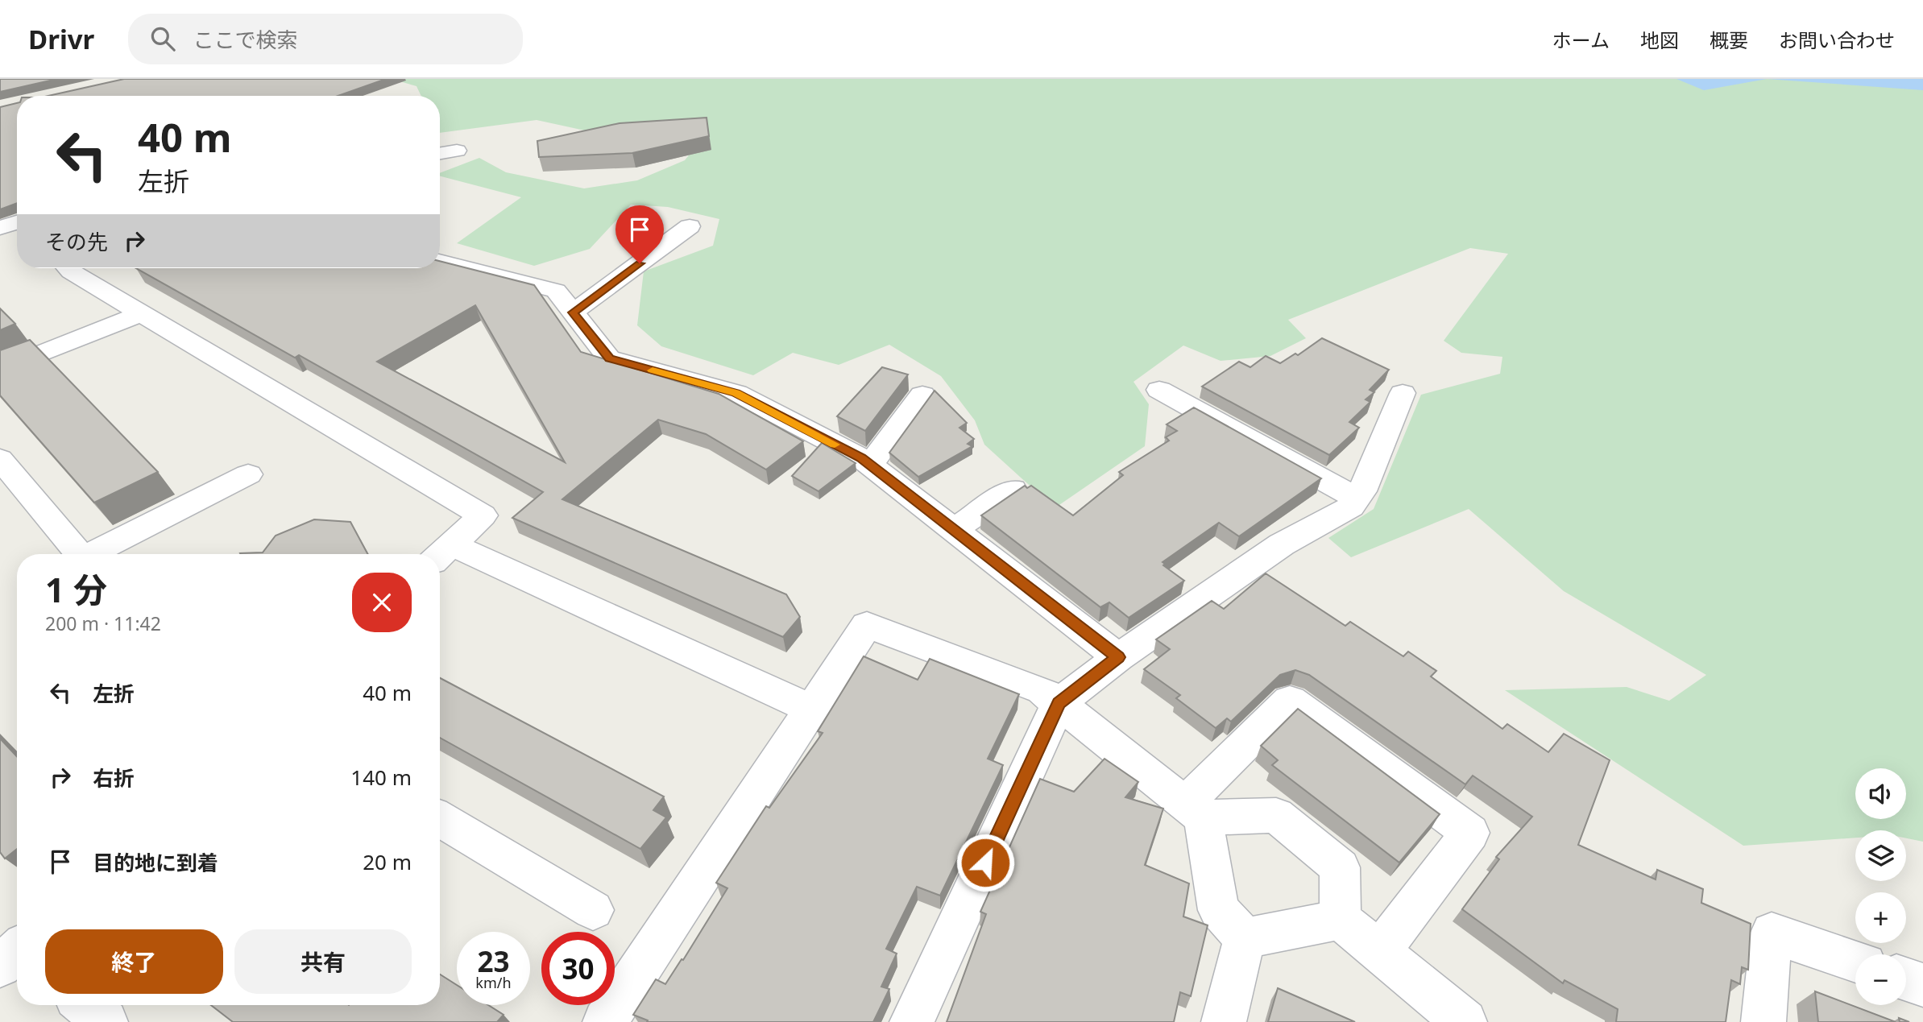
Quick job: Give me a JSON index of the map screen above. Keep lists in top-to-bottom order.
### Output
{
  "page": {
    "header": "Drivr",
    "search": "ここで検索",
    "nav": [
      "ホーム",
      "地図",
      "概要",
      "お問い合わせ"
    ],
    "turn": ["40 m", "左折"],
    "then": "その先",
    "heading": ["1 分", "200 m · 11:42"],
    "list": [
      {
        "name": "左折",
        "value": "40 m"
      },
      {
        "name": "右折",
        "value": "140 m"
      },
      {
        "name": "目的地に到着",
        "value": "20 m"
      }
    ],
    "map_buttons": ["+", "−"],
    "buttons": ["終了", "共有"],
    "speed": "23 km/h",
    "limit": "30"
  }
}
